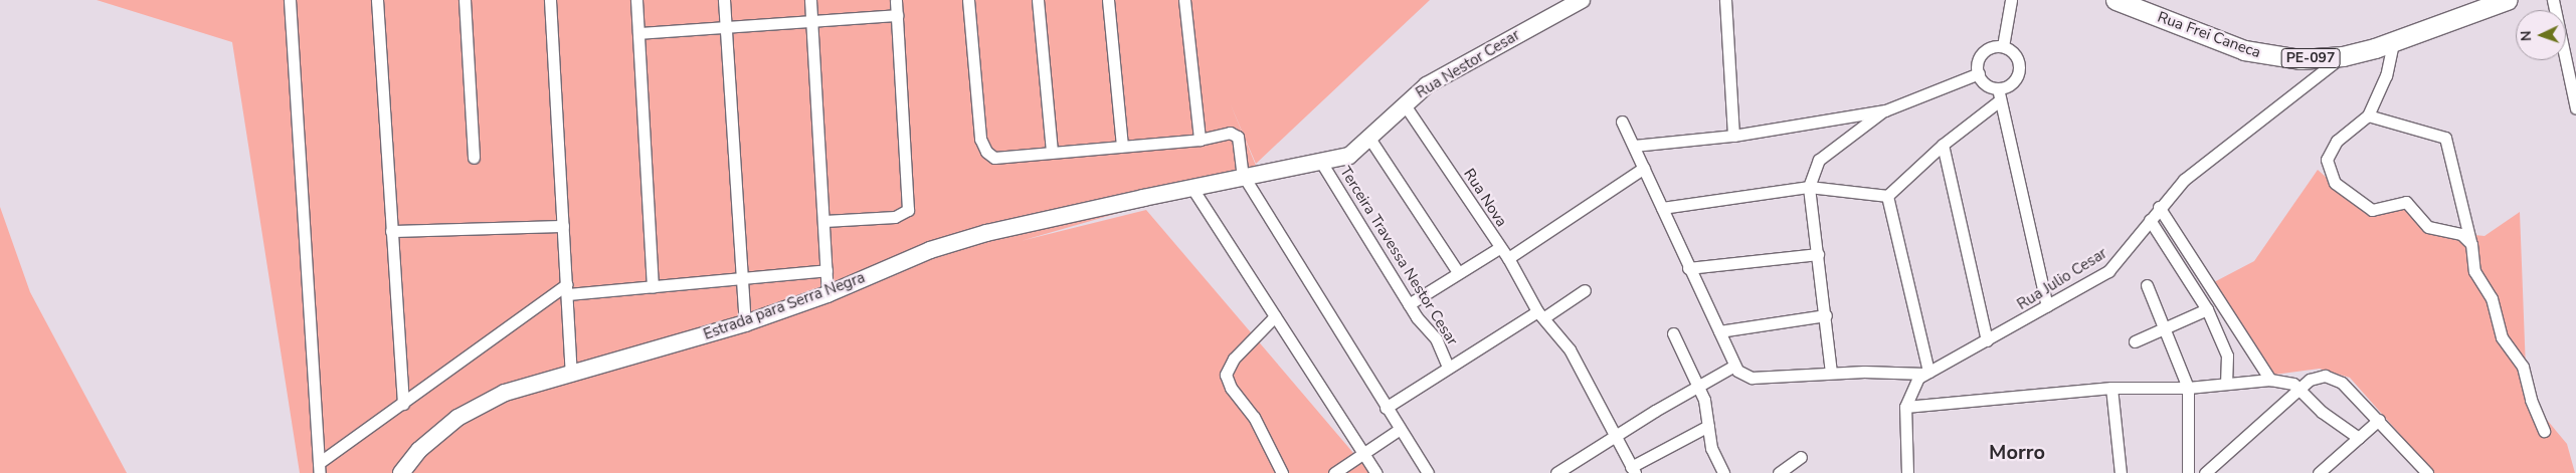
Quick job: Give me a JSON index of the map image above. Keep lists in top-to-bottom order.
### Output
{
  "streets": {
    "main road": ["Rua Frei Caneca", "PE-097"],
    "street": [
      "Rua Nestor Cesar",
      "Rua Nova",
      "Terceira Travessa Nestor Cesar",
      "Rua Julio Cesar",
      "Estrada para Serra Negra"
    ]
  },
  "crossings": [
    ["Rua Frei Caneca", "Rua Julio Cesar"],
    ["Rua Nestor Cesar", "Rua Nova"],
    ["Rua Nestor Cesar", "Terceira Travessa Nestor Cesar"],
    ["Rua Nestor Cesar", "Estrada para Serra Negra"]
  ],
  "districts": ["Morro"],
  "north": "left"
}
